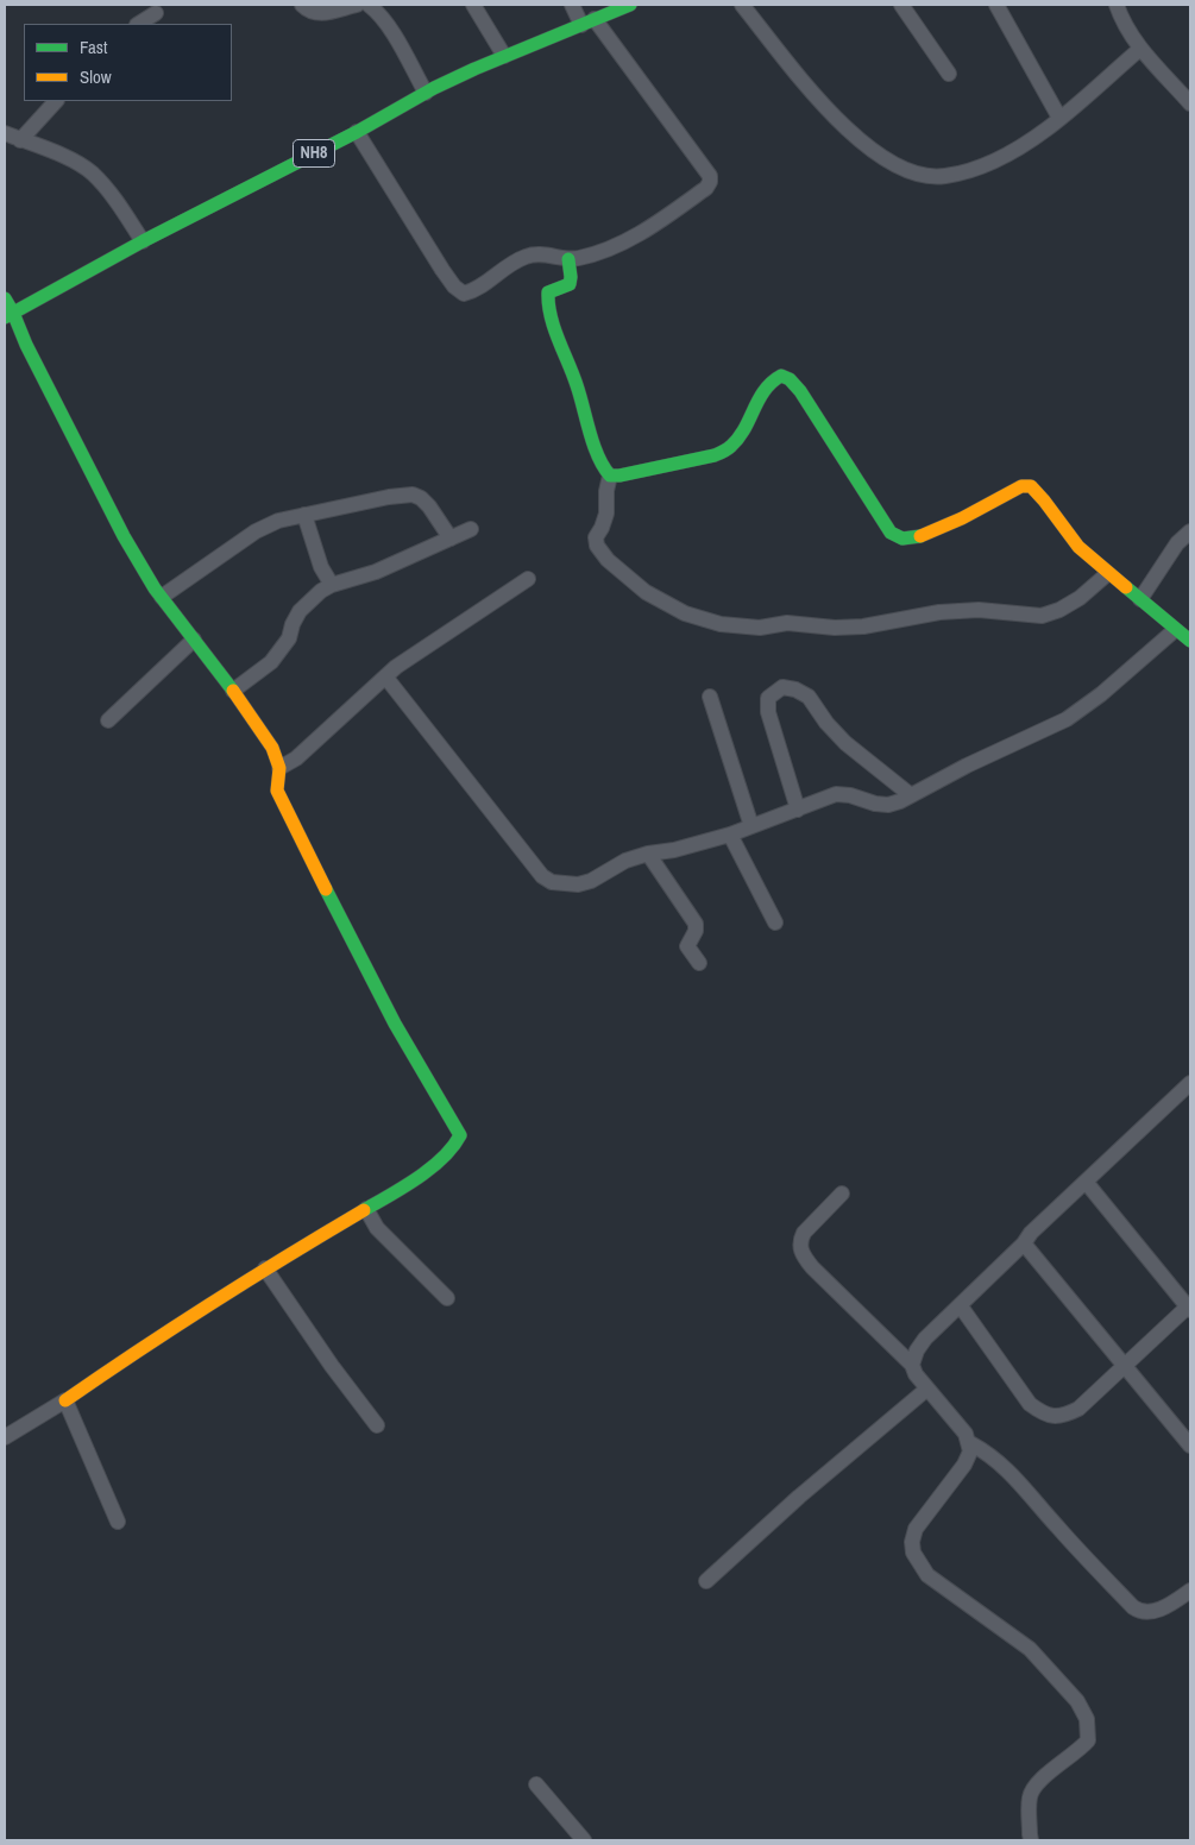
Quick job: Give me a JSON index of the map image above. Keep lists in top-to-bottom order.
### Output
{
  "streets": {
    "main road": ["NH8"]
  },
  "legend": ["Fast", "Slow"]
}
